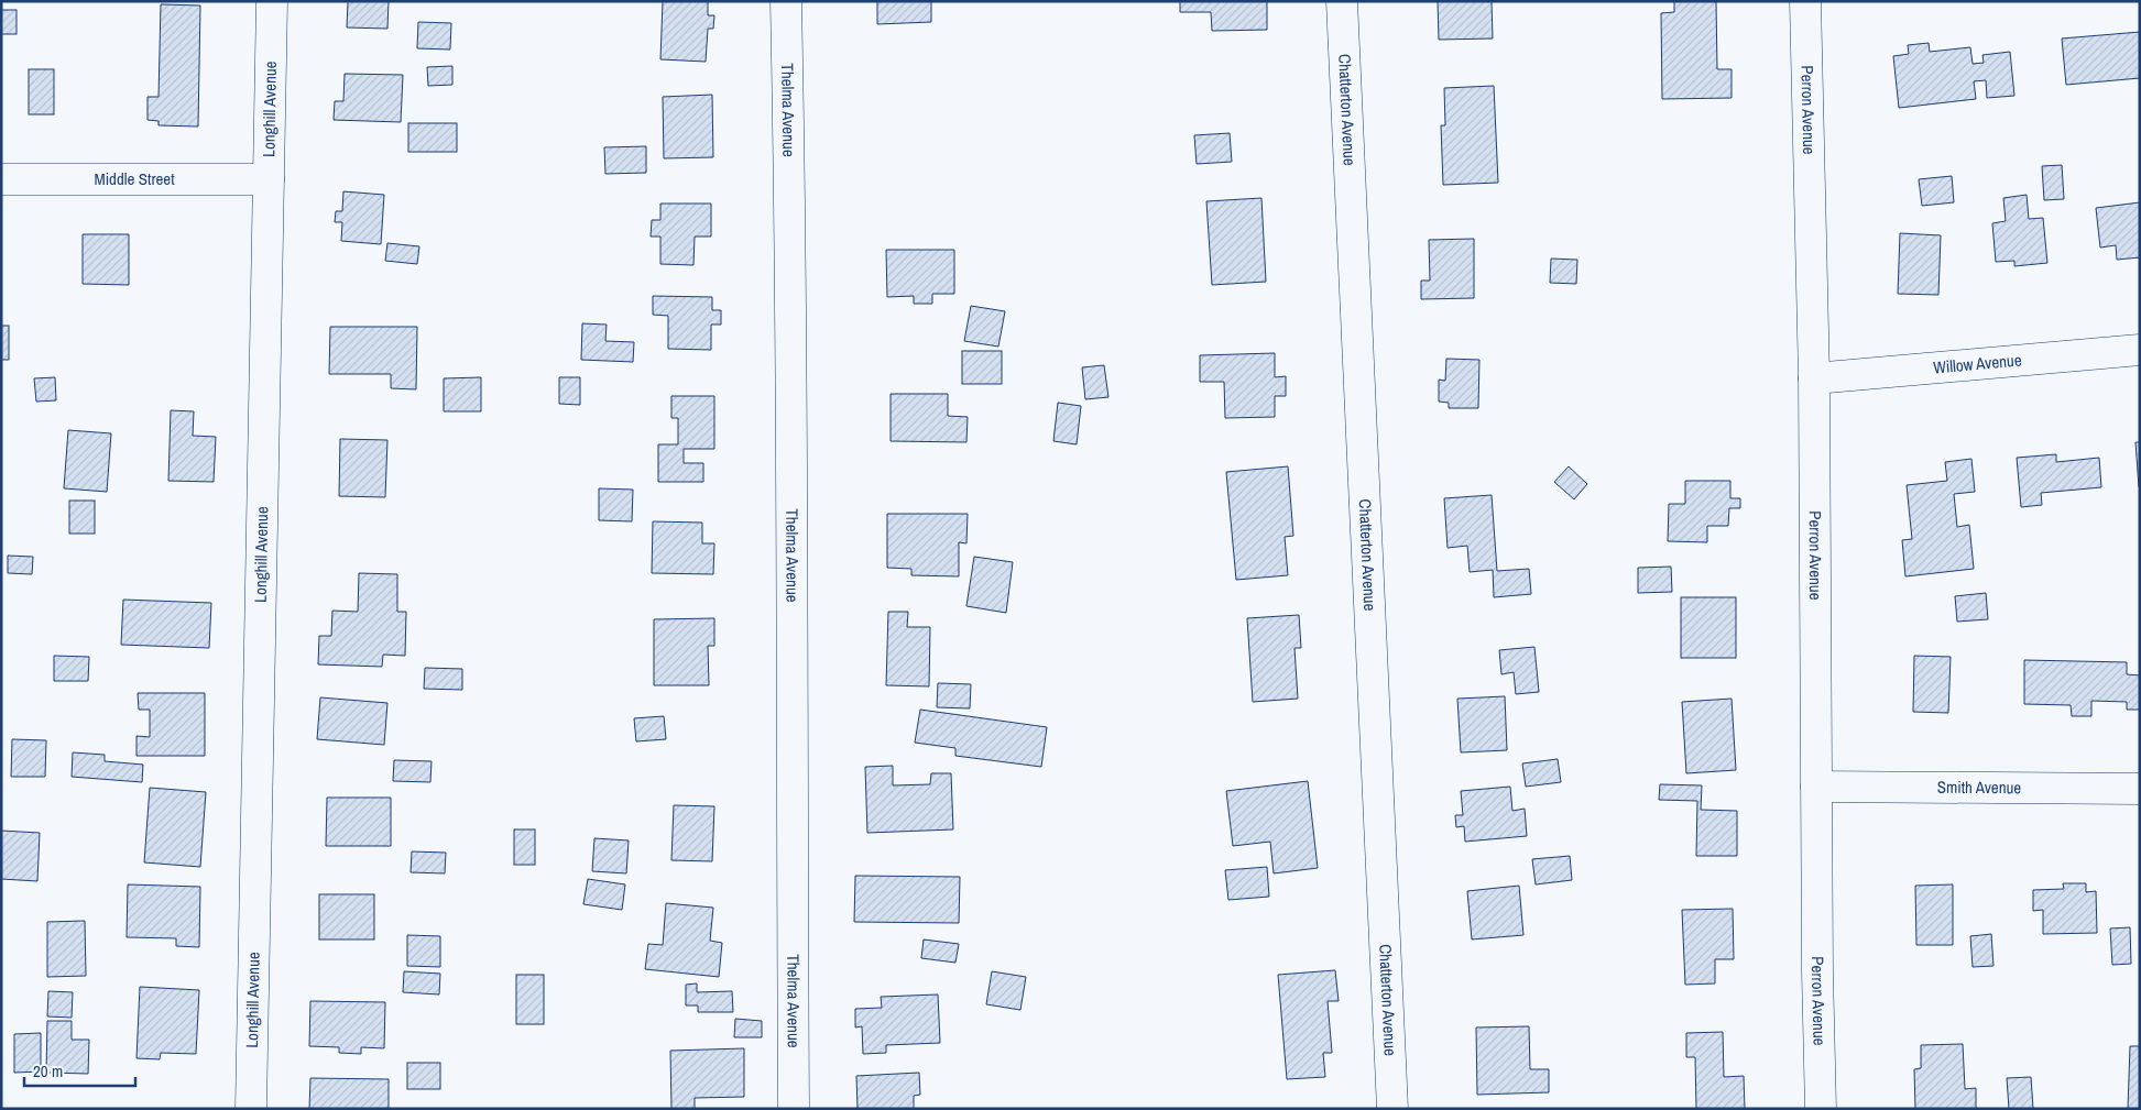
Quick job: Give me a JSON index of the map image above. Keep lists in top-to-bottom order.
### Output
{
  "streets": {
    "street": [
      "Longhill Avenue",
      "Thelma Avenue",
      "Chatterton Avenue",
      "Perron Avenue",
      "Middle Street",
      "Willow Avenue",
      "Smith Avenue"
    ]
  },
  "crossings": [
    ["Longhill Avenue", "Middle Street"],
    ["Perron Avenue", "Willow Avenue"],
    ["Perron Avenue", "Smith Avenue"]
  ],
  "scale_bar": "20 m"
}
